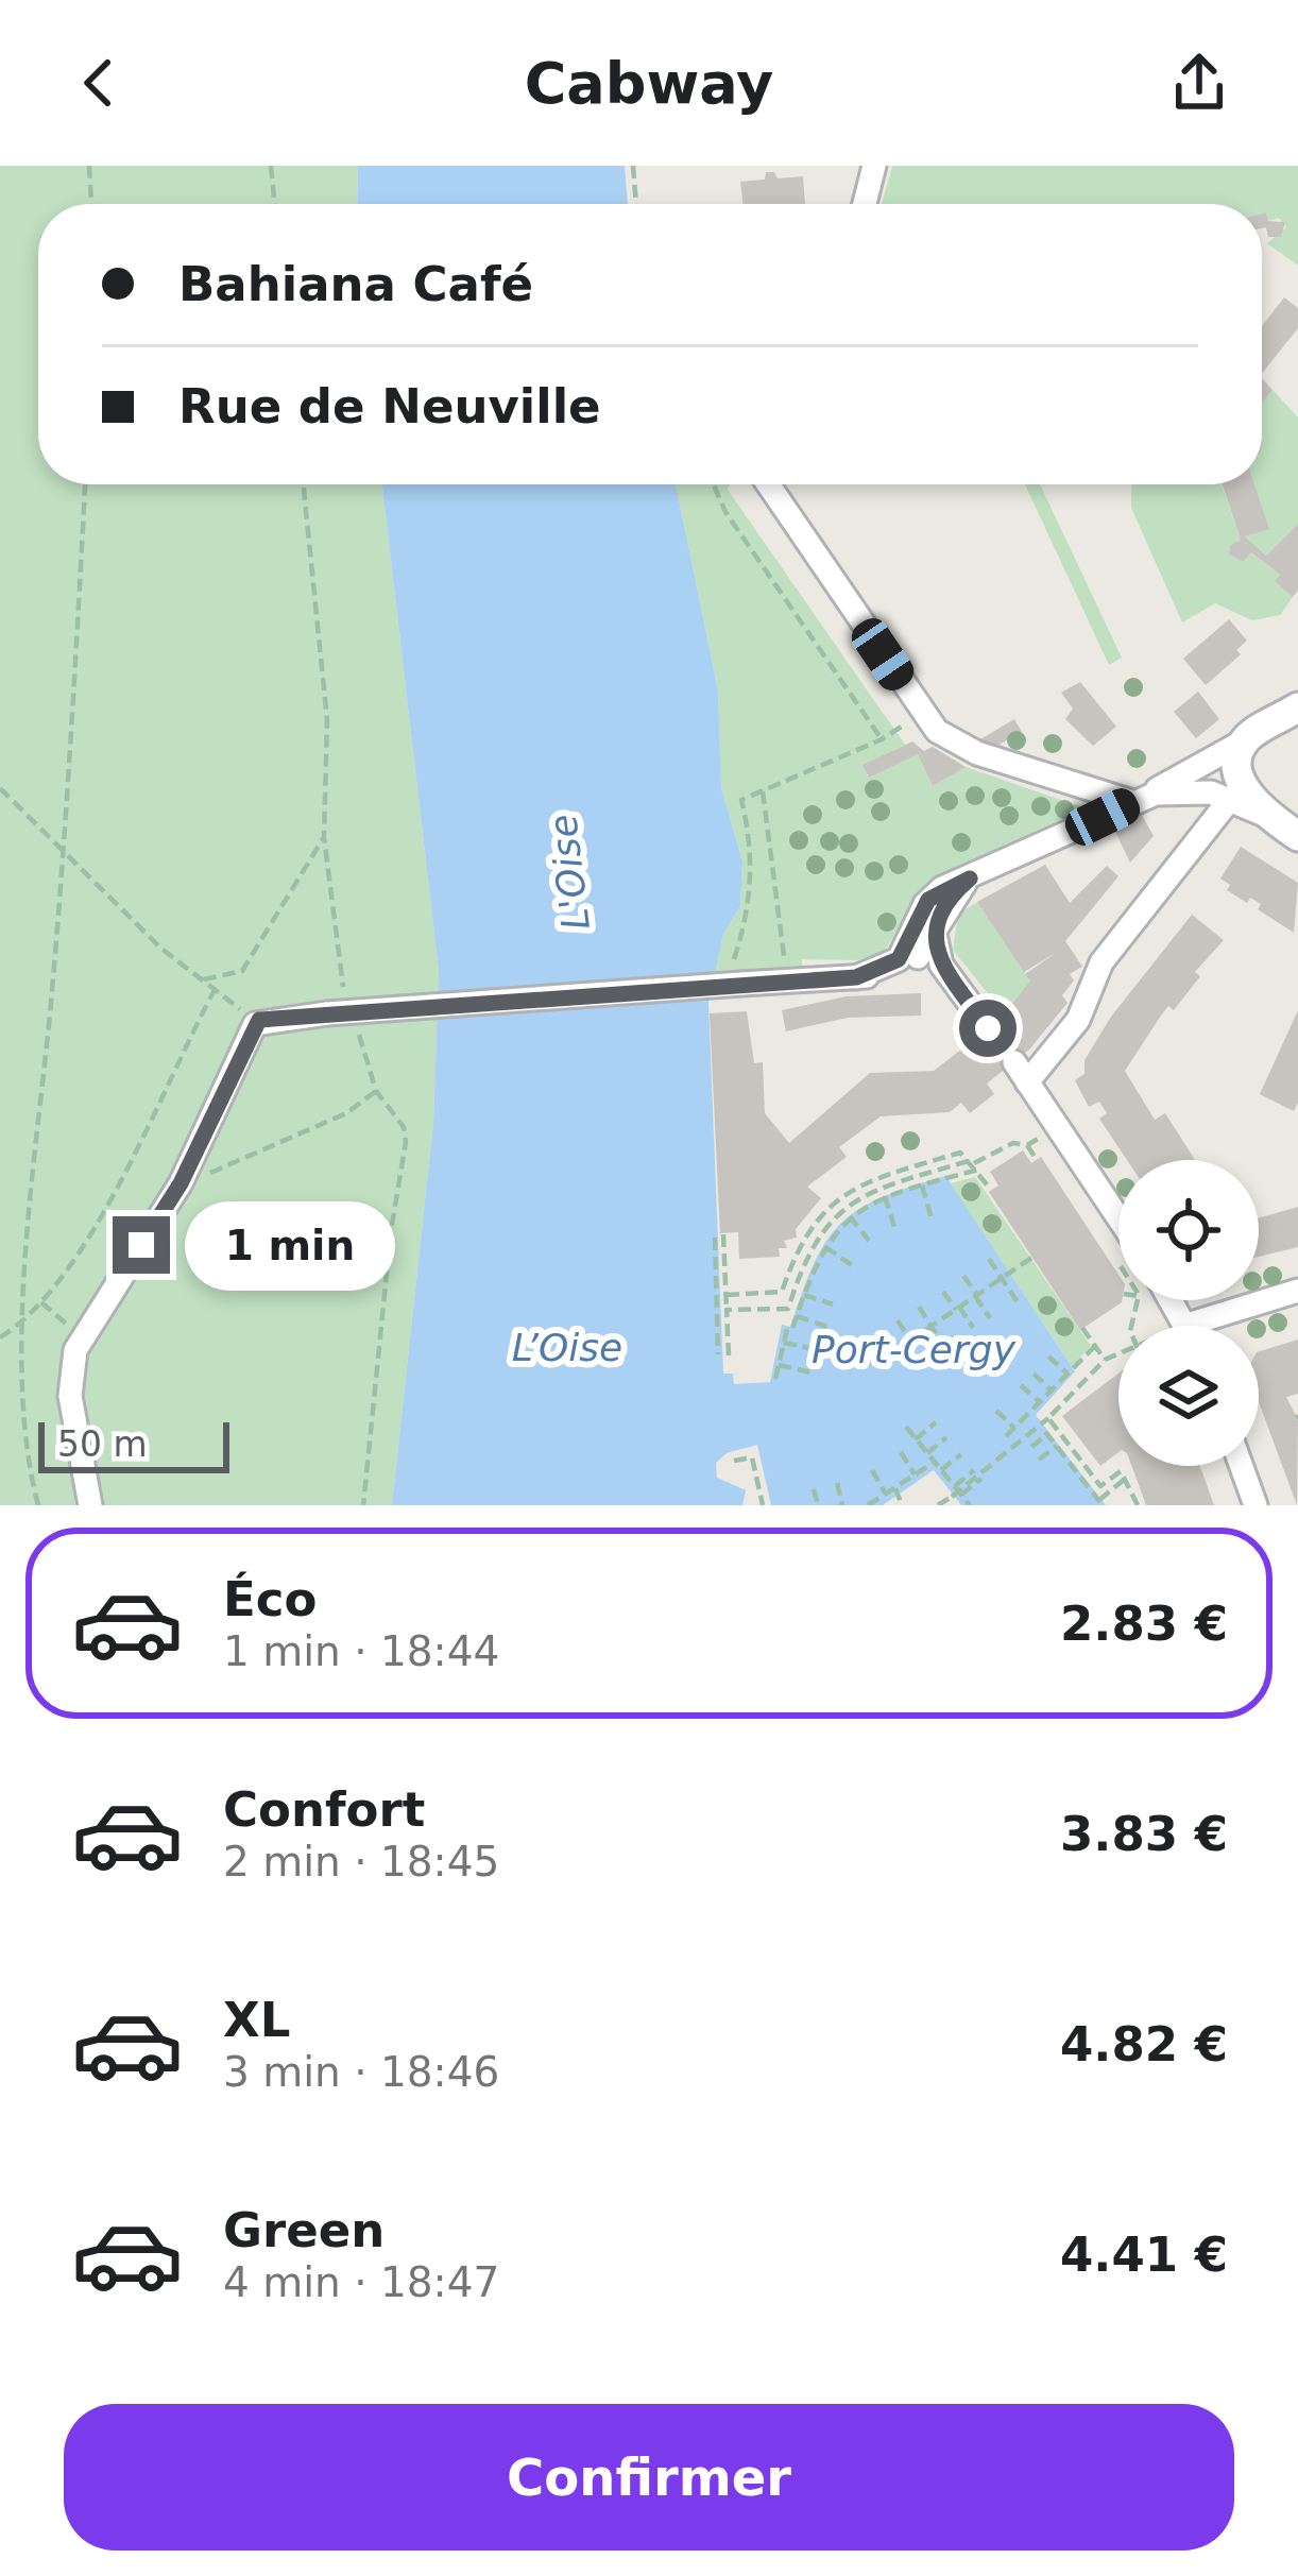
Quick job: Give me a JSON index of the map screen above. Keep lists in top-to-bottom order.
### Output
{
  "water": ["L'Oise", "L’Oise", "Port-Cergy"],
  "scale_bar": "50 m",
  "page": {
    "header": "Cabway",
    "banner": ["Bahiana Café", "Rue de Neuville"],
    "bubble": "1 min",
    "scale": "50 m",
    "list": [
      {
        "name": "Éco",
        "note": "1 min · 18:44",
        "value": "2.83 €"
      },
      {
        "name": "Confort",
        "note": "2 min · 18:45",
        "value": "3.83 €"
      },
      {
        "name": "XL",
        "note": "3 min · 18:46",
        "value": "4.82 €"
      },
      {
        "name": "Green",
        "note": "4 min · 18:47",
        "value": "4.41 €"
      }
    ],
    "buttons": "Confirmer"
  }
}
